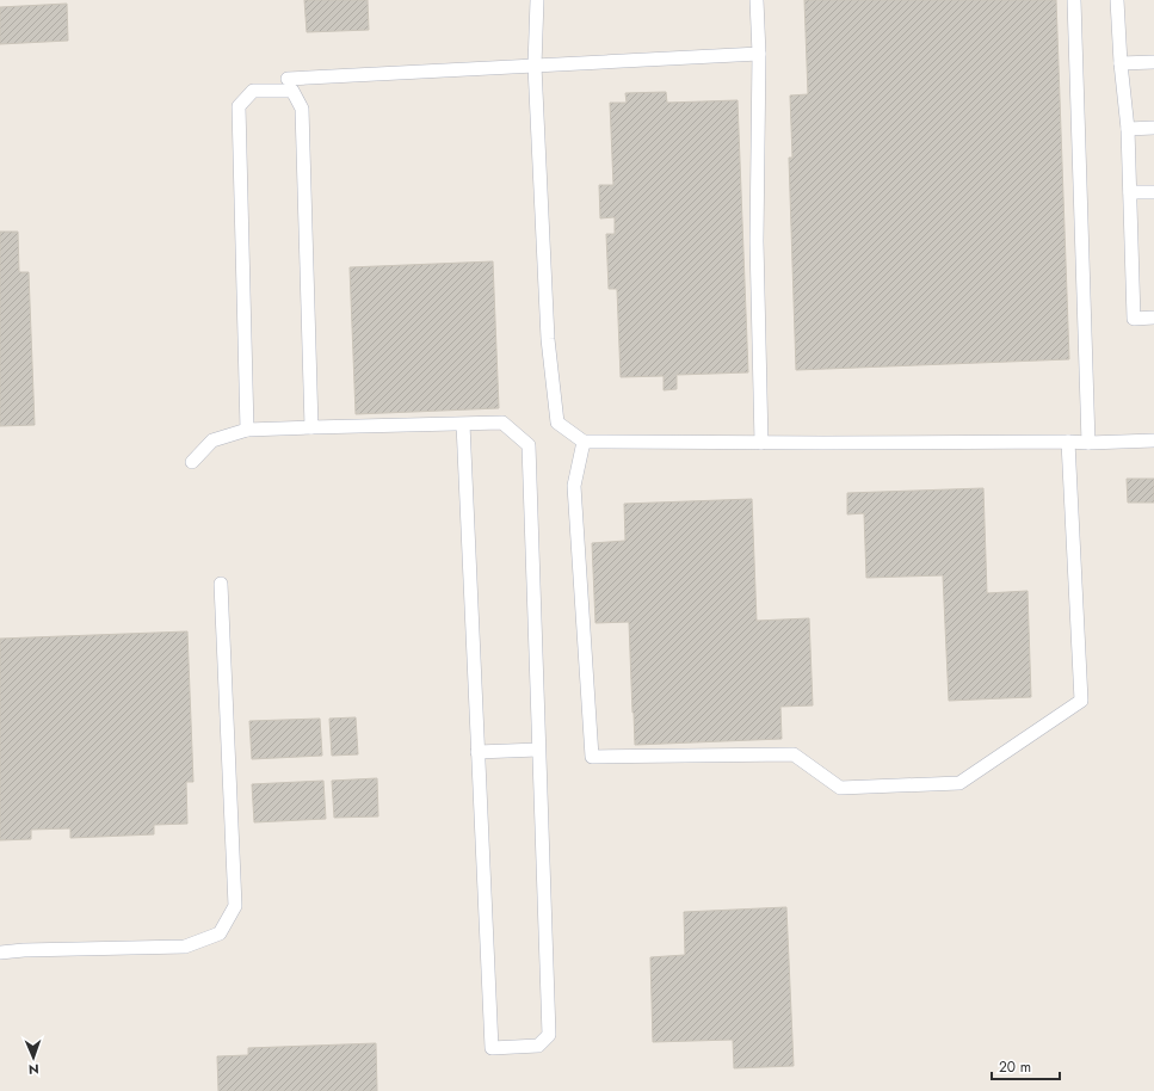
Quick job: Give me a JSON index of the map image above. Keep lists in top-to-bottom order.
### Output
{
  "scale_bar": "20 m",
  "north": "bottom"
}
